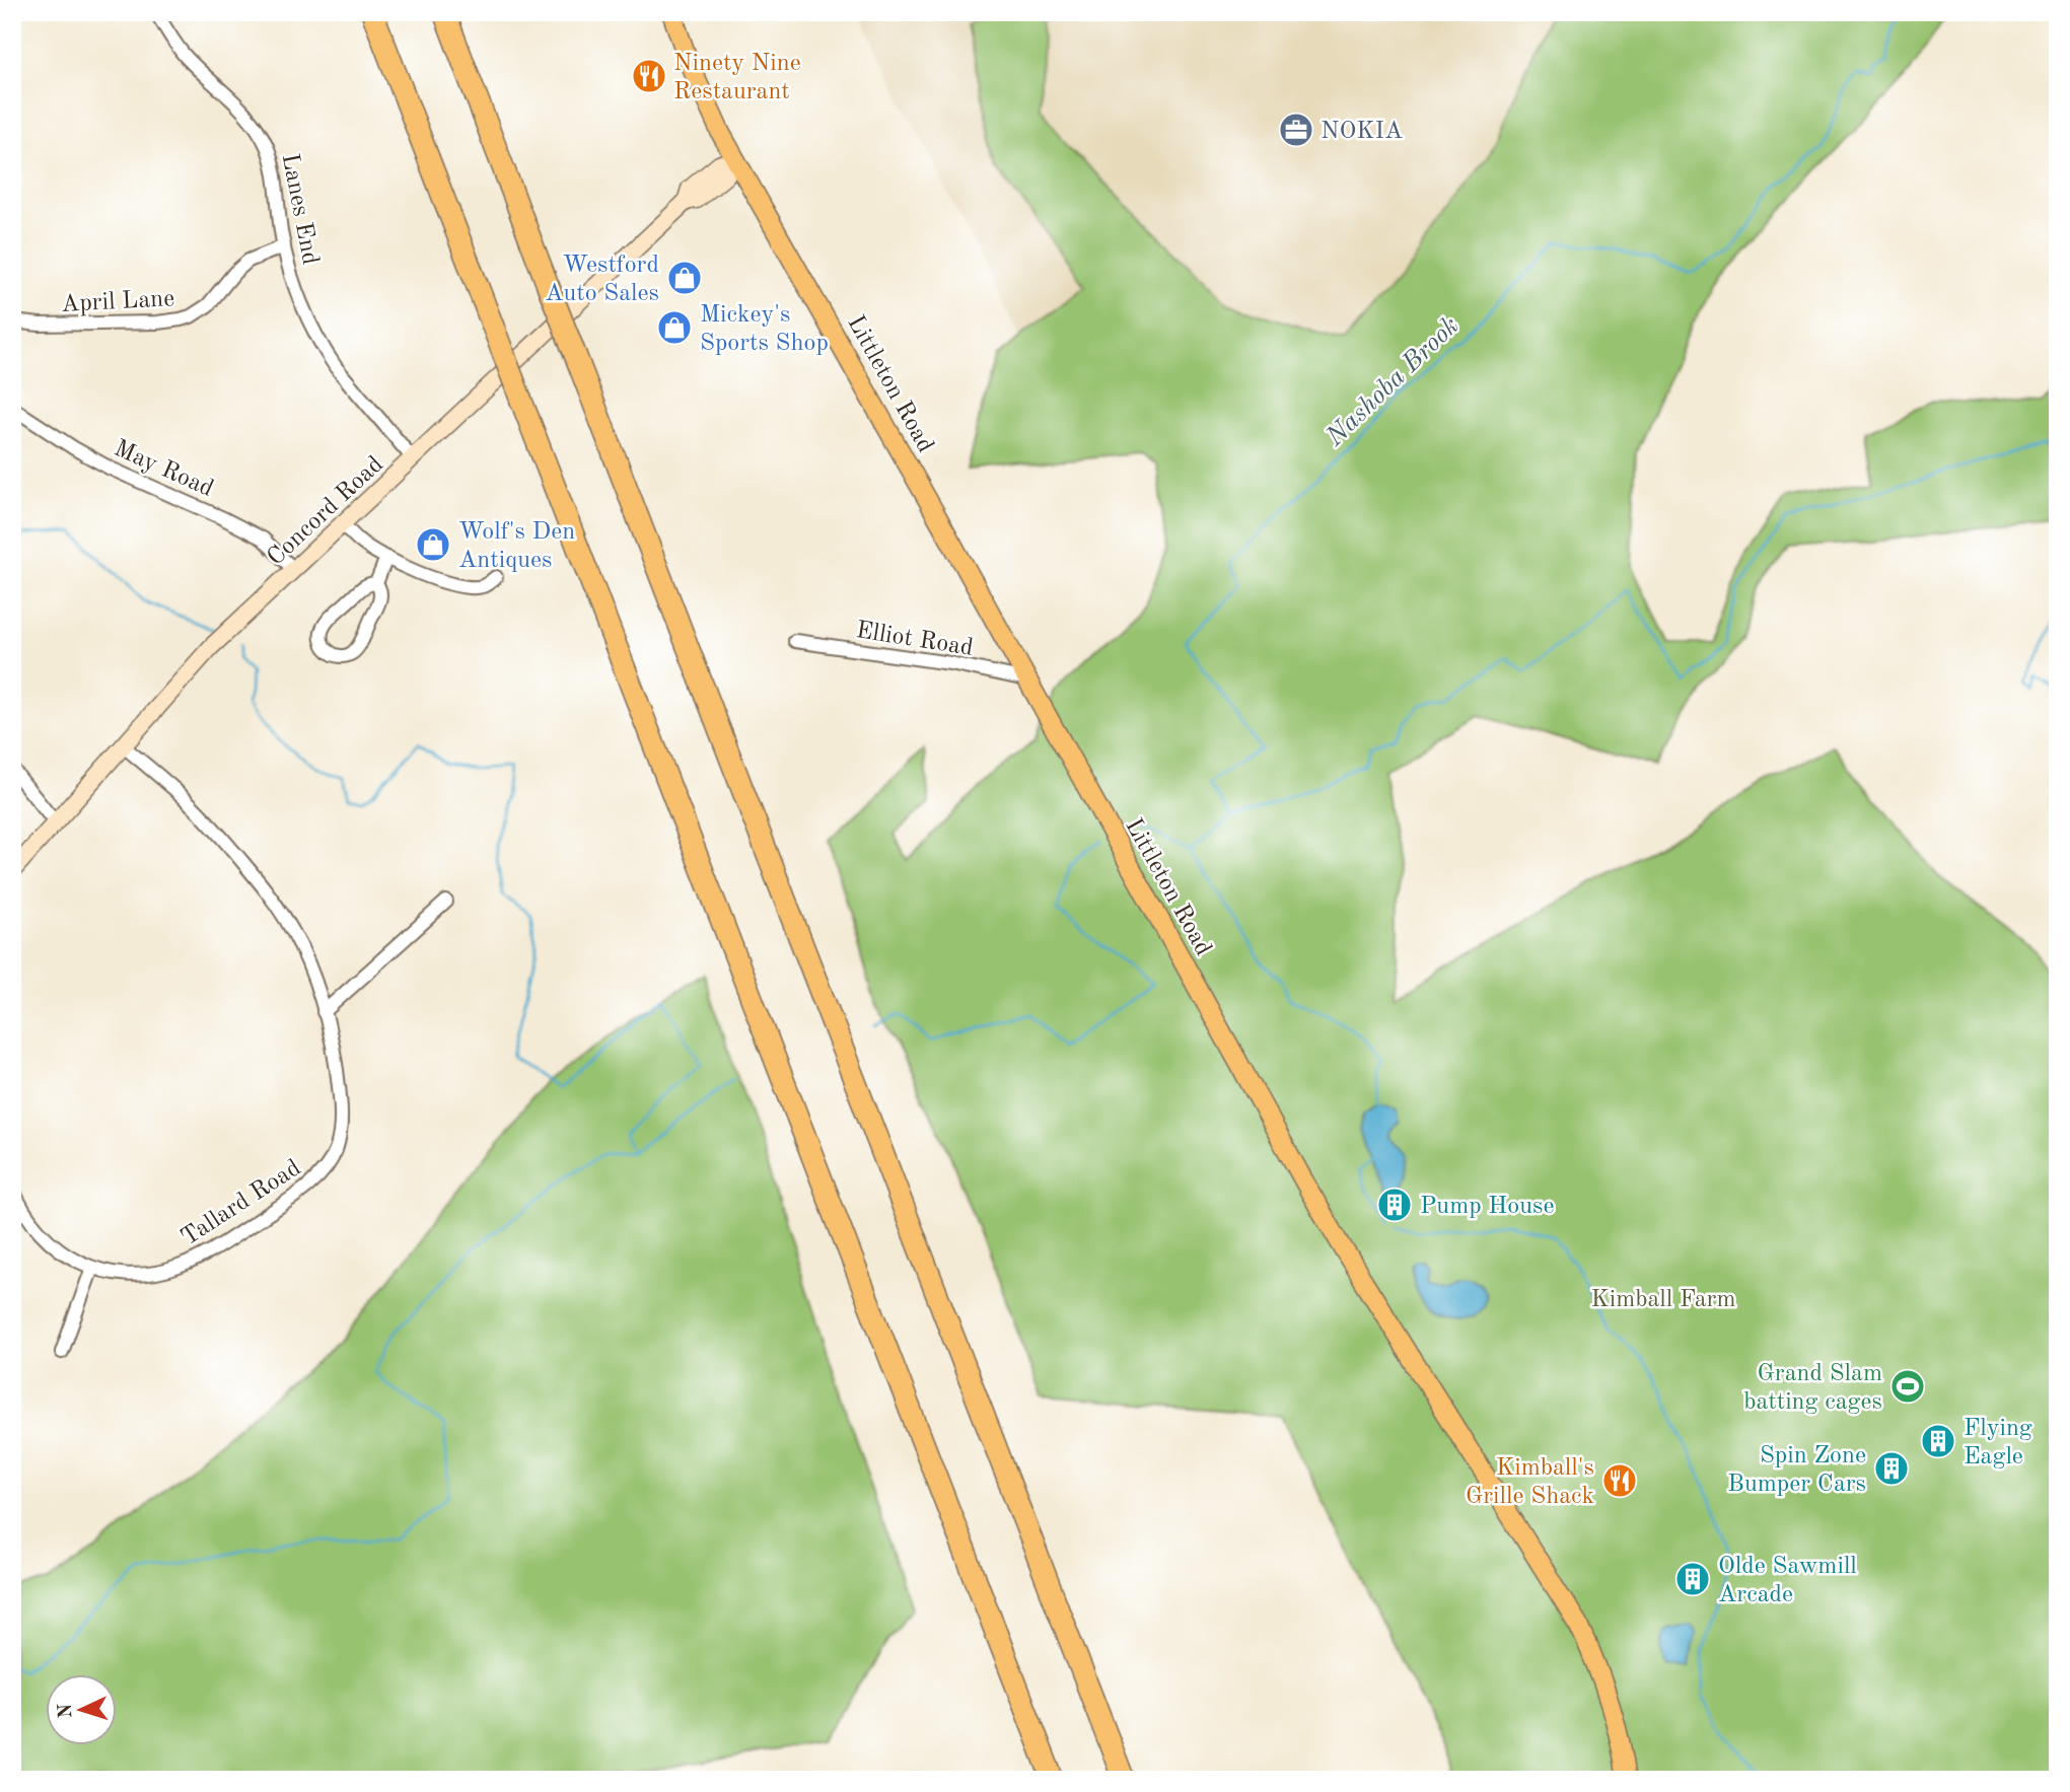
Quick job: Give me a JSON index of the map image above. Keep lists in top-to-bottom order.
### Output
{
  "streets": {
    "main road": ["Littleton Road", "Concord Road"],
    "street": [
      "Lanes End",
      "April Lane",
      "May Road",
      "Elliot Road",
      "Tallard Road"
    ]
  },
  "crossings": [
    ["Lanes End", "April Lane"],
    ["Lanes End", "Concord Road"],
    ["Littleton Road", "Concord Road"],
    ["Littleton Road", "Elliot Road"],
    ["May Road", "Concord Road"],
    ["Concord Road", "Tallard Road"]
  ],
  "water": ["Nashoba Brook"],
  "parks": ["Kimball Farm"],
  "places": {
    "restaurant": ["Ninety Nine Restaurant", "Kimball's Grille Shack"],
    "office": ["NOKIA"],
    "shop": ["Westford Auto Sales", "Mickey's Sports Shop", "Wolf's Den Antiques"],
    "building": [
      "Pump House",
      "Flying Eagle",
      "Spin Zone Bumper Cars",
      "Olde Sawmill Arcade"
    ],
    "sports": ["Grand Slam batting cages"]
  },
  "north": "left"
}
